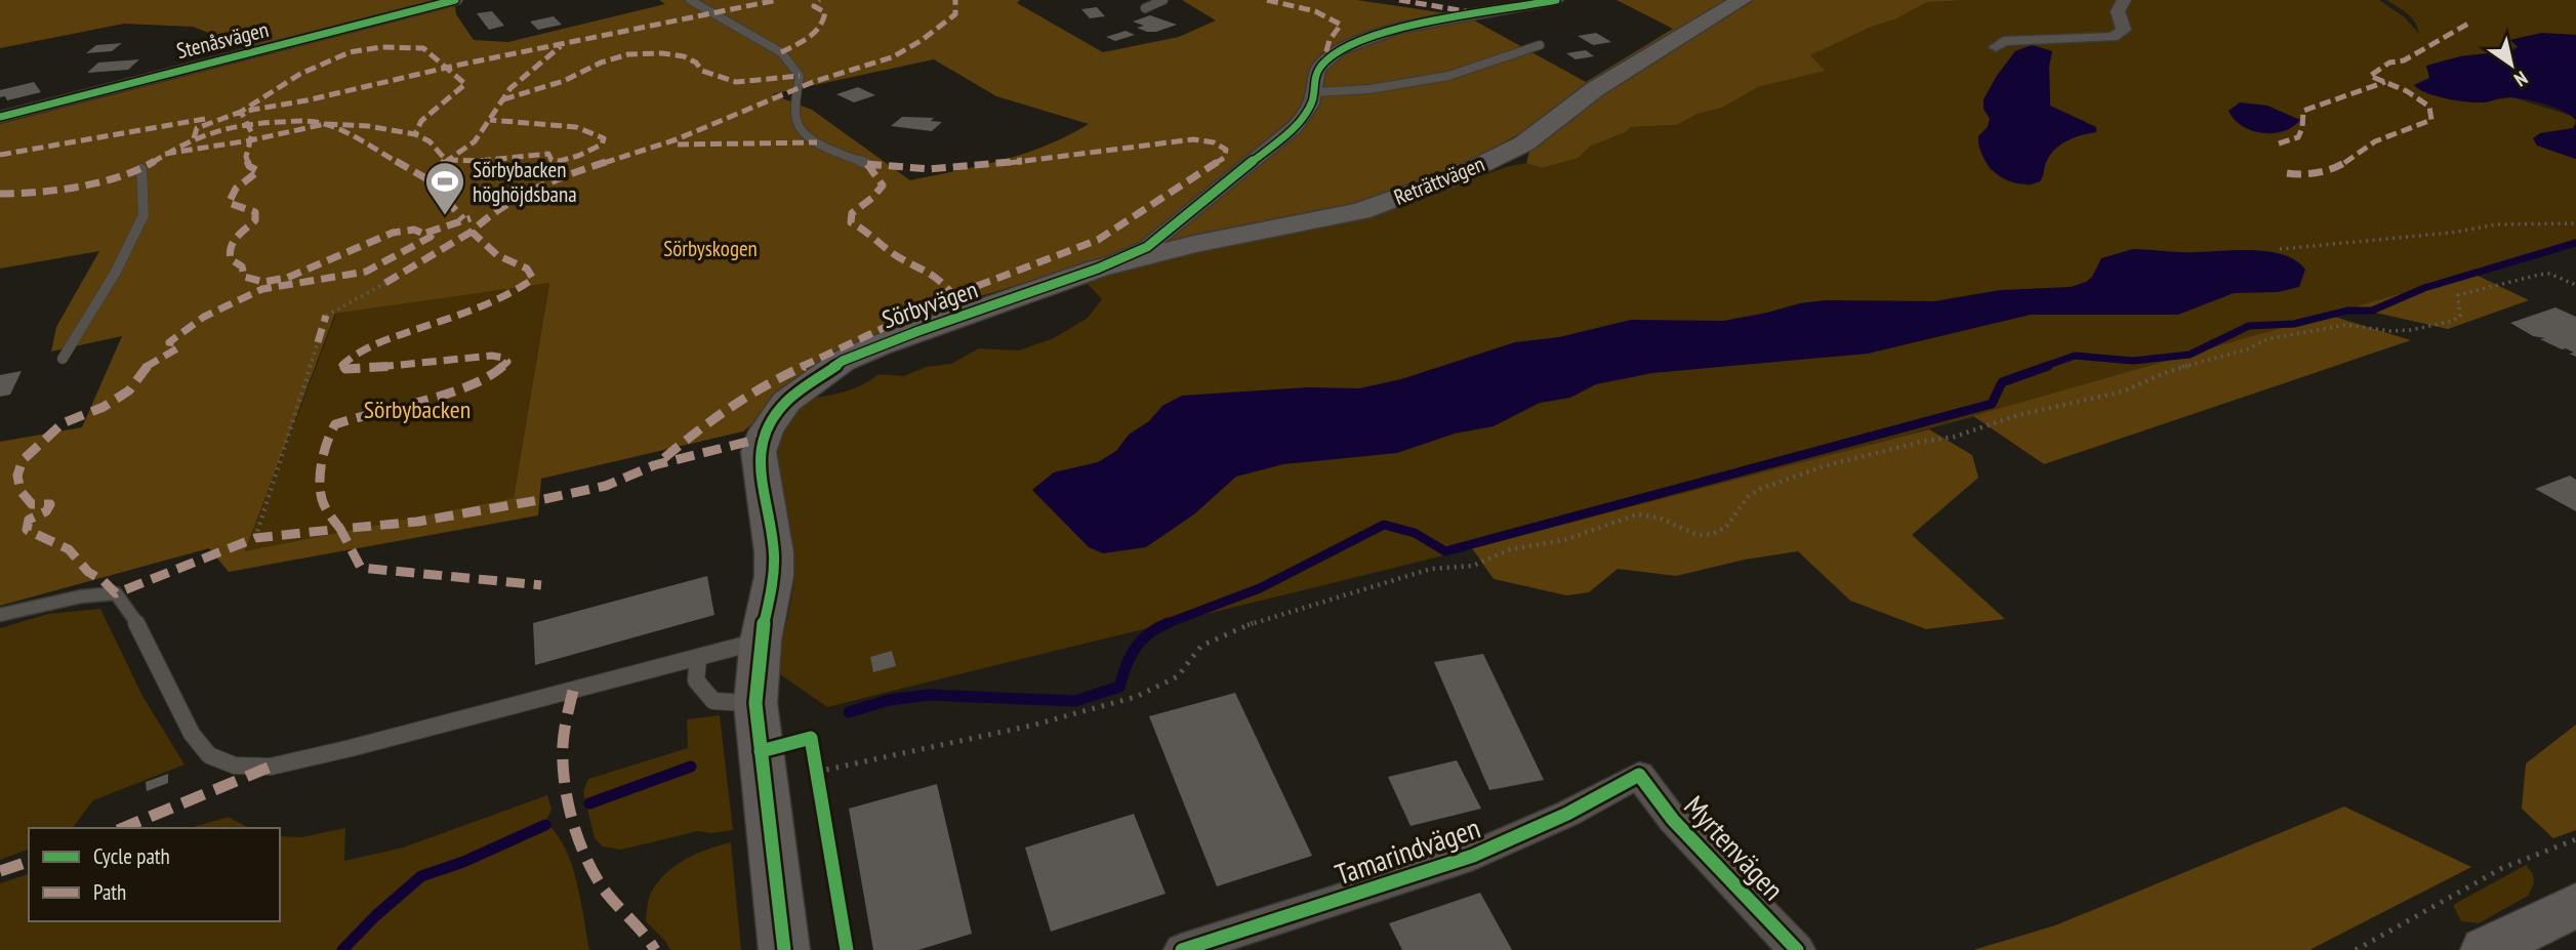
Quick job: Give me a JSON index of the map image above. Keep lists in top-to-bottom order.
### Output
{
  "streets": {
    "street": [
      "Stenåsvägen",
      "Reträttvägen",
      "Sörbyvägen",
      "Myrtenvägen",
      "Tamarindvägen"
    ]
  },
  "crossings": [
    ["Reträttvägen", "Sörbyvägen"],
    ["Myrtenvägen", "Tamarindvägen"]
  ],
  "parks": ["Sörbyskogen", "Sörbybacken"],
  "places": {
    "sports": ["Sörbybacken höghöjdsbana"]
  },
  "legend": ["Cycle path", "Path"],
  "north": "bottom right"
}
